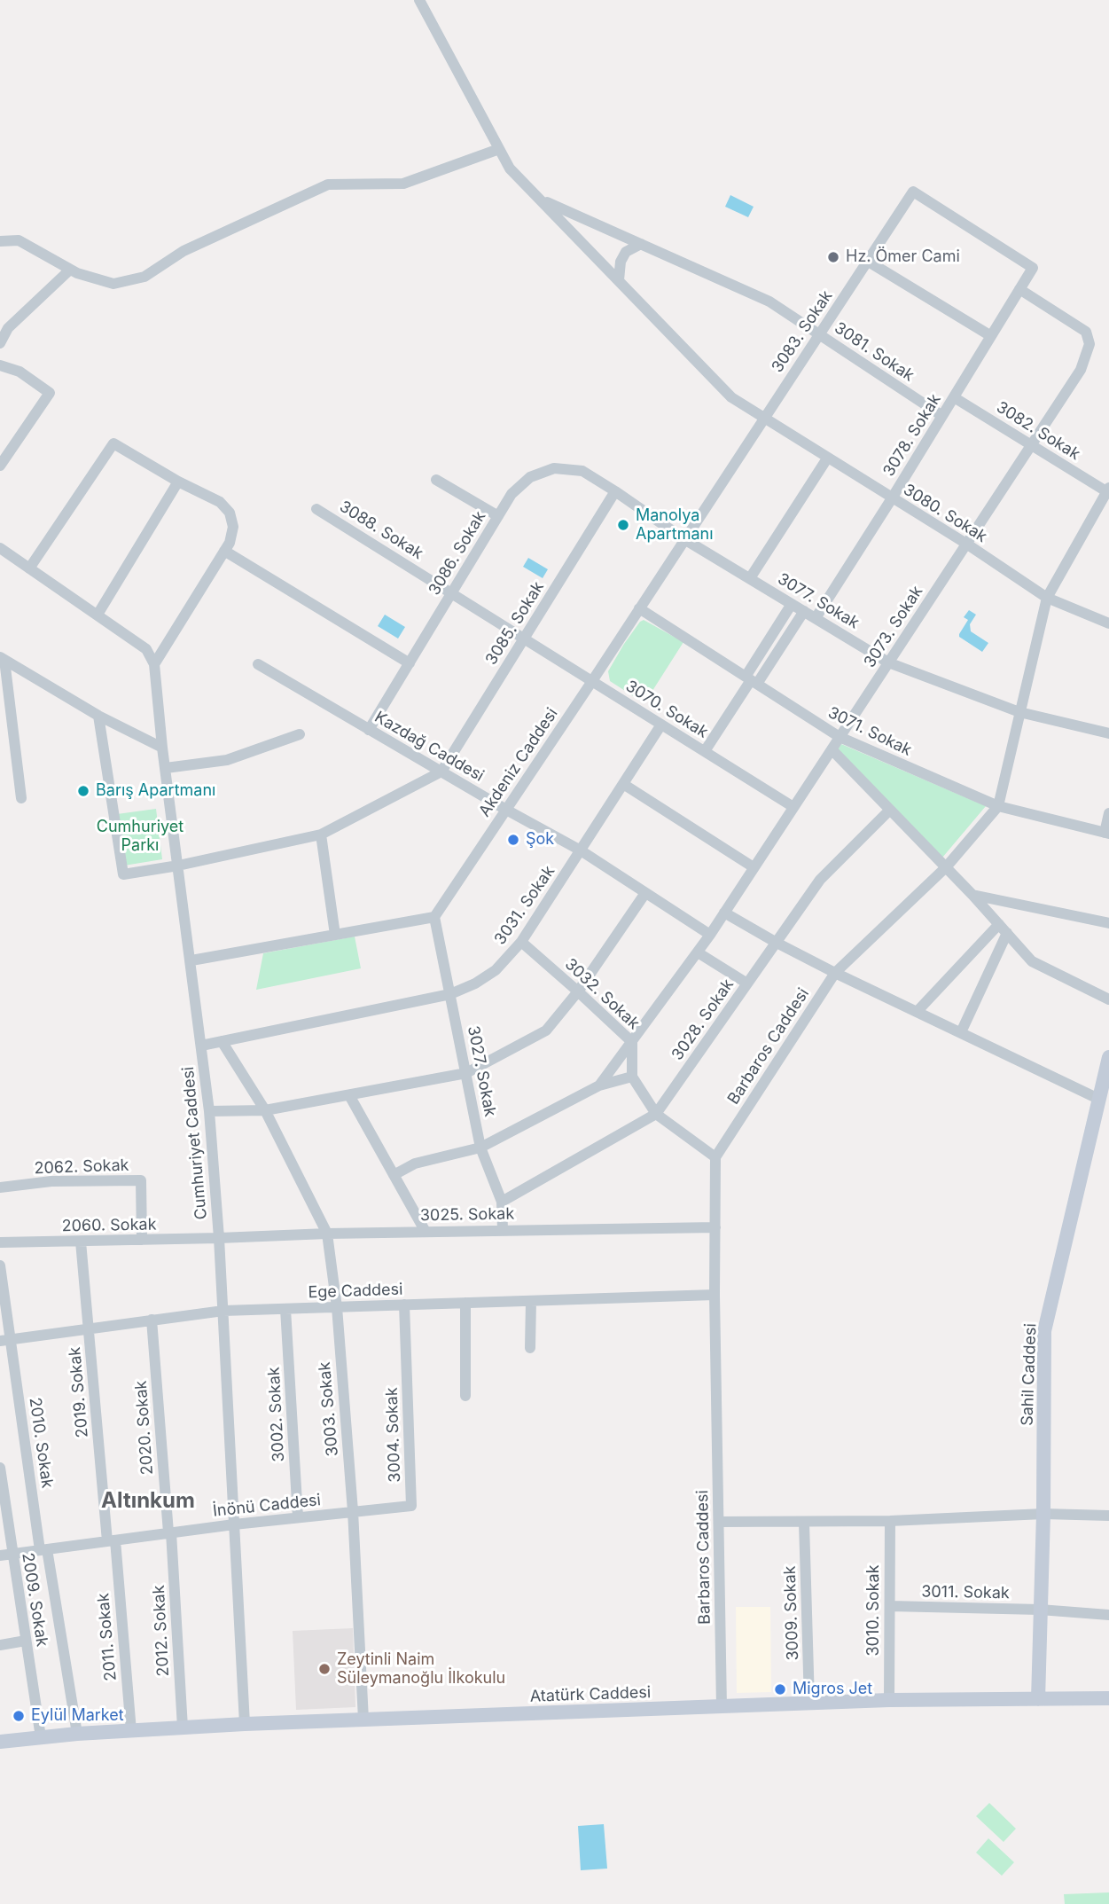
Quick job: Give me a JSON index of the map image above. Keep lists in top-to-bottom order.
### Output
{
  "streets": {
    "main road": ["Sahil Caddesi", "Atatürk Caddesi"],
    "street": [
      "3083. Sokak",
      "3081. Sokak",
      "3082. Sokak",
      "3078. Sokak",
      "3080. Sokak",
      "3088. Sokak",
      "3086. Sokak",
      "3077. Sokak",
      "3085. Sokak",
      "3073. Sokak",
      "3070. Sokak",
      "3071. Sokak",
      "Kazdağ Caddesi",
      "Akdeniz Caddesi",
      "3031. Sokak",
      "3032. Sokak",
      "3028. Sokak",
      "Barbaros Caddesi",
      "3027. Sokak",
      "Cumhuriyet Caddesi",
      "2062. Sokak",
      "3025. Sokak",
      "2060. Sokak",
      "Ege Caddesi",
      "2019. Sokak",
      "3003. Sokak",
      "3002. Sokak",
      "2020. Sokak",
      "3004. Sokak",
      "2010. Sokak",
      "İnönü Caddesi",
      "3011. Sokak",
      "2009. Sokak",
      "3010. Sokak",
      "3009. Sokak",
      "2012. Sokak",
      "2011. Sokak"
    ]
  },
  "crossings": [
    ["3083. Sokak", "3081. Sokak"],
    ["3083. Sokak", "3078. Sokak"],
    ["3083. Sokak", "3080. Sokak"],
    ["3083. Sokak", "Akdeniz Caddesi"],
    ["3081. Sokak", "3078. Sokak"],
    ["3081. Sokak", "3080. Sokak"],
    ["3082. Sokak", "3078. Sokak"],
    ["3082. Sokak", "3073. Sokak"],
    ["3082. Sokak", "Barbaros Caddesi"],
    ["3078. Sokak", "3080. Sokak"],
    ["3078. Sokak", "3077. Sokak"],
    ["3078. Sokak", "3073. Sokak"],
    ["3080. Sokak", "3073. Sokak"],
    ["3080. Sokak", "Akdeniz Caddesi"],
    ["3080. Sokak", "Barbaros Caddesi"],
    ["3088. Sokak", "3086. Sokak"],
    ["3088. Sokak", "3085. Sokak"],
    ["3088. Sokak", "3070. Sokak"],
    ["3086. Sokak", "3077. Sokak"],
    ["3086. Sokak", "3085. Sokak"],
    ["3086. Sokak", "Kazdağ Caddesi"],
    ["3077. Sokak", "3085. Sokak"],
    ["3077. Sokak", "3073. Sokak"],
    ["3077. Sokak", "Akdeniz Caddesi"],
    ["3077. Sokak", "Barbaros Caddesi"],
    ["3085. Sokak", "3070. Sokak"],
    ["3085. Sokak", "Kazdağ Caddesi"],
    ["3073. Sokak", "3070. Sokak"],
    ["3073. Sokak", "3071. Sokak"],
    ["3073. Sokak", "Kazdağ Caddesi"],
    ["3073. Sokak", "3032. Sokak"],
    ["3070. Sokak", "Akdeniz Caddesi"],
    ["3070. Sokak", "3031. Sokak"],
    ["3071. Sokak", "Akdeniz Caddesi"],
    ["3071. Sokak", "Barbaros Caddesi"],
    ["Kazdağ Caddesi", "Akdeniz Caddesi"],
    ["Kazdağ Caddesi", "3031. Sokak"],
    ["Akdeniz Caddesi", "3027. Sokak"],
    ["3031. Sokak", "3032. Sokak"],
    ["3031. Sokak", "3027. Sokak"],
    ["3031. Sokak", "Cumhuriyet Caddesi"],
    ["3031. Sokak", "3003. Sokak"],
    ["3028. Sokak", "3027. Sokak"],
    ["Barbaros Caddesi", "3025. Sokak"],
    ["Barbaros Caddesi", "Ege Caddesi"],
    ["Barbaros Caddesi", "Atatürk Caddesi"],
    ["3027. Sokak", "3025. Sokak"],
    ["Cumhuriyet Caddesi", "3025. Sokak"],
    ["Cumhuriyet Caddesi", "2060. Sokak"],
    ["Cumhuriyet Caddesi", "Ege Caddesi"],
    ["Cumhuriyet Caddesi", "İnönü Caddesi"],
    ["Cumhuriyet Caddesi", "Atatürk Caddesi"],
    ["2062. Sokak", "2060. Sokak"],
    ["3025. Sokak", "2060. Sokak"],
    ["3025. Sokak", "3003. Sokak"],
    ["2060. Sokak", "2019. Sokak"],
    ["Ege Caddesi", "2019. Sokak"],
    ["Ege Caddesi", "3003. Sokak"],
    ["Ege Caddesi", "3002. Sokak"],
    ["Ege Caddesi", "2020. Sokak"],
    ["Ege Caddesi", "3004. Sokak"],
    ["Ege Caddesi", "2010. Sokak"],
    ["Sahil Caddesi", "3011. Sokak"],
    ["Sahil Caddesi", "Atatürk Caddesi"],
    ["2019. Sokak", "İnönü Caddesi"],
    ["2019. Sokak", "2011. Sokak"],
    ["3003. Sokak", "3004. Sokak"],
    ["3003. Sokak", "İnönü Caddesi"],
    ["3003. Sokak", "Atatürk Caddesi"],
    ["3002. Sokak", "İnönü Caddesi"],
    ["2020. Sokak", "İnönü Caddesi"],
    ["2020. Sokak", "2012. Sokak"],
    ["3004. Sokak", "İnönü Caddesi"],
    ["2010. Sokak", "İnönü Caddesi"],
    ["2010. Sokak", "Atatürk Caddesi"],
    ["İnönü Caddesi", "2009. Sokak"],
    ["İnönü Caddesi", "2012. Sokak"],
    ["İnönü Caddesi", "2011. Sokak"],
    ["3011. Sokak", "3010. Sokak"],
    ["2009. Sokak", "Atatürk Caddesi"],
    ["3010. Sokak", "Atatürk Caddesi"],
    ["3009. Sokak", "Atatürk Caddesi"],
    ["2012. Sokak", "Atatürk Caddesi"],
    ["2011. Sokak", "Atatürk Caddesi"]
  ],
  "districts": ["Altınkum"],
  "parks": ["Cumhuriyet Parkı"],
  "places": [
    "Hz. Ömer Cami",
    "Manolya Apartmanı",
    "Barış Apartmanı",
    "Şok",
    "Zeytinli Naim Süleymanoğlu İlkokulu",
    "Migros Jet",
    "Eylül Market"
  ]
}
